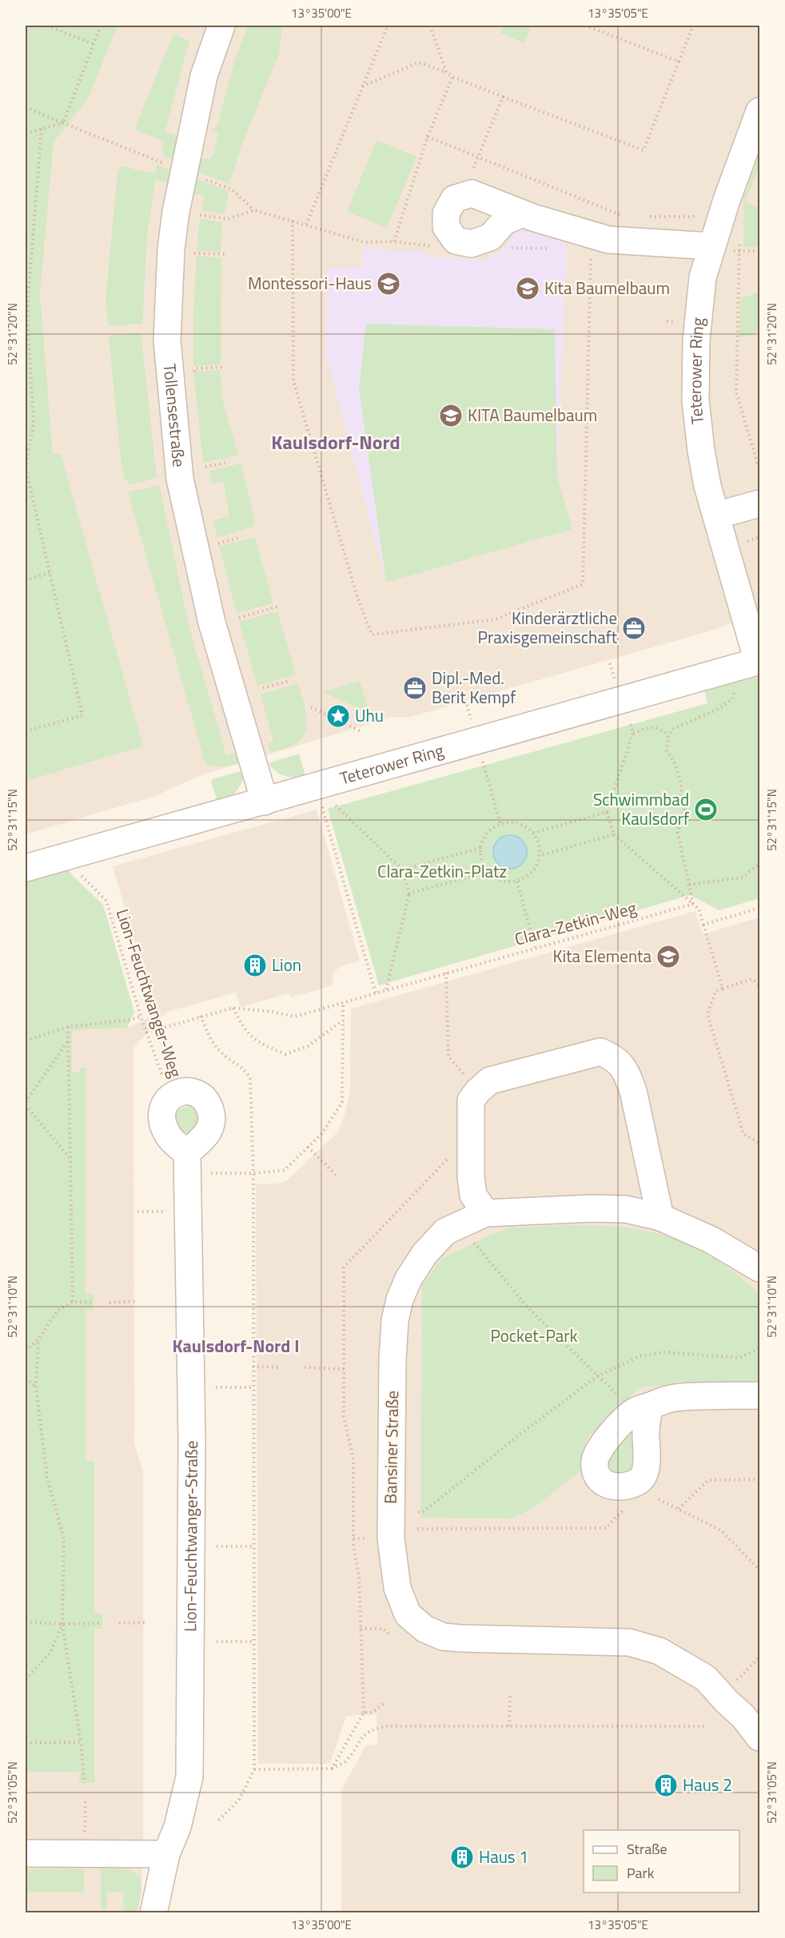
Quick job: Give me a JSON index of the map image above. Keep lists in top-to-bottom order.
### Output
{
  "streets": {
    "street": [
      "Teterower Ring",
      "Tollensestraße",
      "Bansiner Straße",
      "Lion-Feuchtwanger-Straße"
    ],
    "path": ["Clara-Zetkin-Weg", "Lion-Feuchtwanger-Weg"]
  },
  "crossings": [
    ["Teterower Ring", "Tollensestraße"],
    ["Teterower Ring", "Lion-Feuchtwanger-Weg"],
    ["Clara-Zetkin-Weg", "Lion-Feuchtwanger-Weg"]
  ],
  "districts": ["Kaulsdorf-Nord", "Kaulsdorf-Nord I"],
  "parks": ["Clara-Zetkin-Platz", "Pocket-Park"],
  "places": {
    "school or university": [
      "Montessori-Haus",
      "Kita Baumelbaum",
      "KITA Baumelbaum",
      "Kita Elementa"
    ],
    "office": ["Kinderärztliche Praxisgemeinschaft", "Dipl.-Med. Berit Kempf"],
    "place": ["Uhu"],
    "sports": ["Schwimmbad Kaulsdorf"],
    "building": ["Lion", "Haus 2", "Haus 1"]
  },
  "legend": ["Straße", "Park"],
  "coordinates": [
    "13°35'00\"E",
    "13°35'05\"E",
    "52°31'20\"N",
    "52°31'15\"N",
    "52°31'10\"N",
    "52°31'05\"N"
  ]
}
